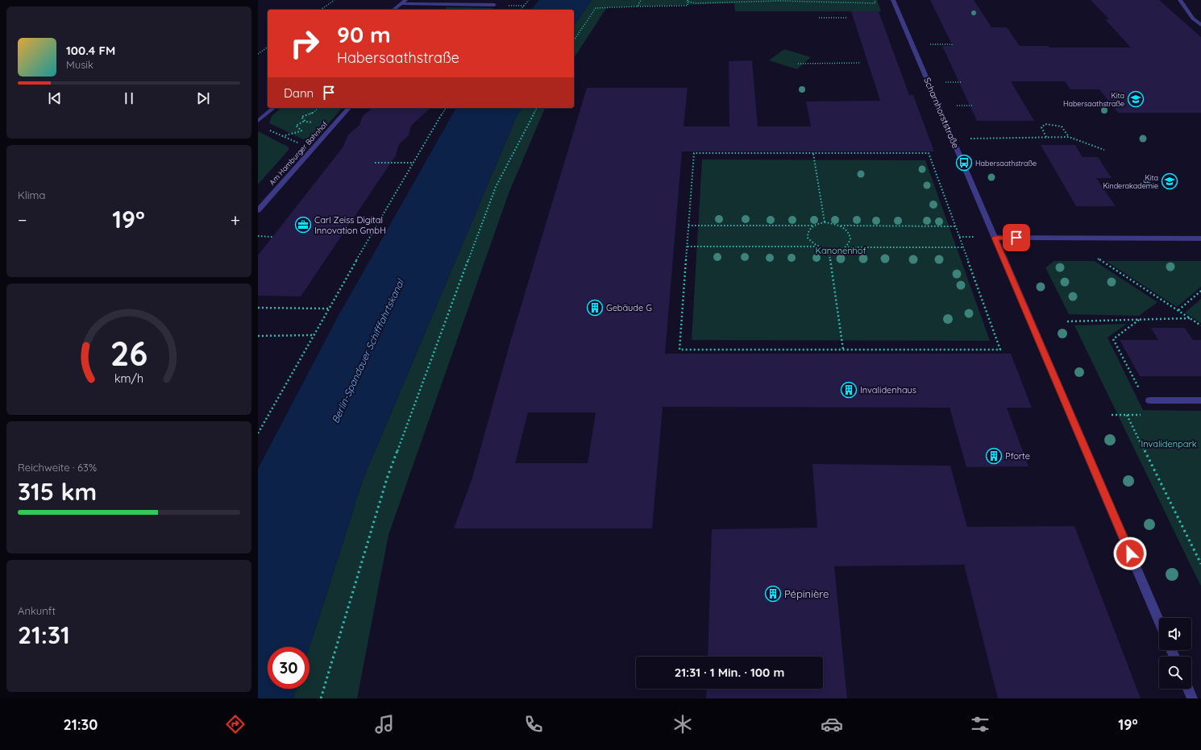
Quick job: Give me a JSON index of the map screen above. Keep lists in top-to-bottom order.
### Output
{
  "streets": {
    "street": ["Scharnhorststraße", "Am Hamburger Bahnhof"]
  },
  "water": ["Berlin-Spandauer Schifffahrtskanal"],
  "parks": ["Kanonenhof", "Invalidenpark"],
  "places": {
    "school or university": ["Kita Habersaathstraße", "Kita Kinderakademie"],
    "bus stop": ["Habersaathstraße"],
    "office": ["Carl Zeiss Digital Innovation GmbH"],
    "building": [
      "Gebäude G",
      "Invalidenhaus",
      "Pforte",
      "Pépinière"
    ]
  },
  "page": {
    "turn": ["90 m", "Habersaathstraße"],
    "song": ["100.4 FM", "Musik"],
    "then": "Dann",
    "tile": [
      "Klima",
      ["Reichweite · 63%", "315 km"],
      ["Ankunft", "21:31"]
    ],
    "heat": ["−", "19°", "+"],
    "limit": "30",
    "trip": "21:31 · 1 Min. · 100 m",
    "tabs": ["21:30", "19°"],
    "gauge": ["26", "km/h"]
  }
}
